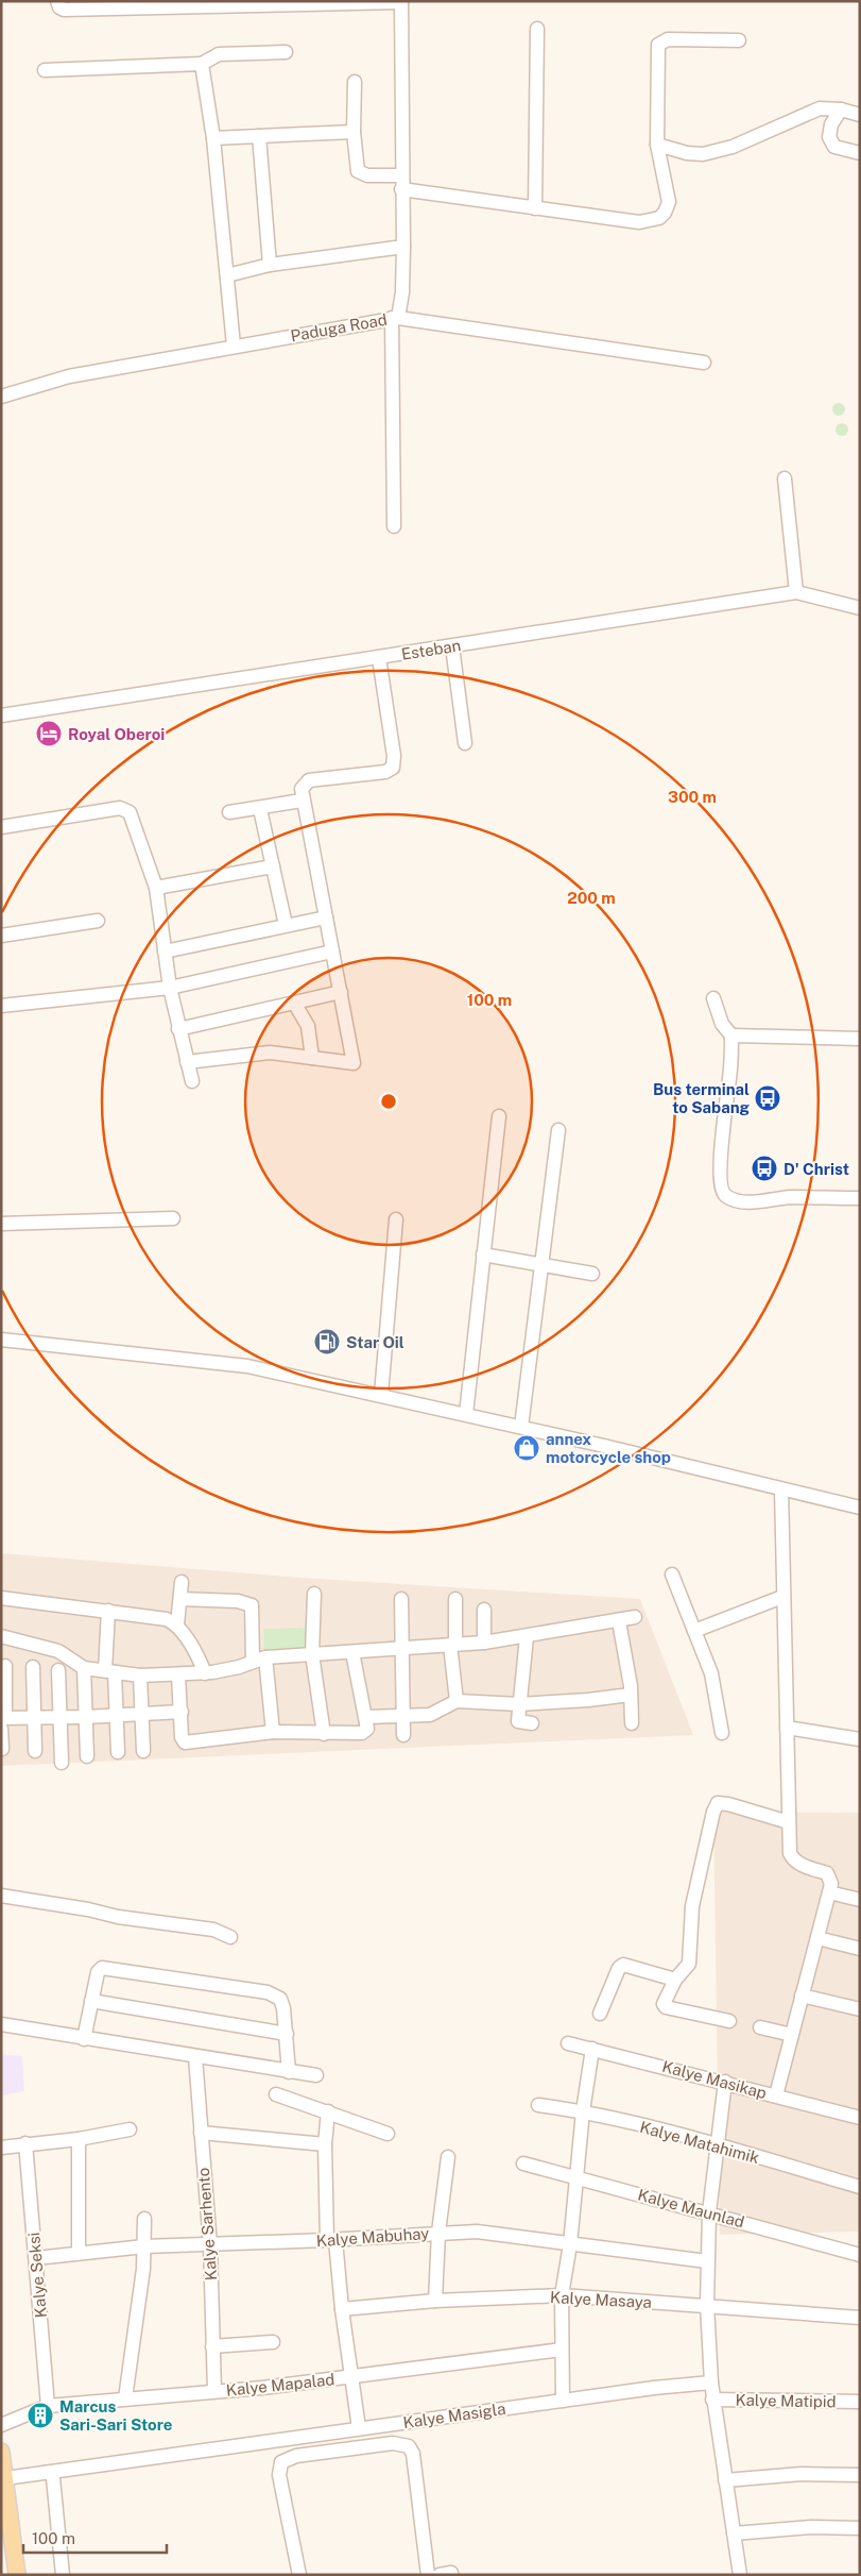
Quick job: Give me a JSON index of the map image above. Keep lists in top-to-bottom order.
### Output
{
  "streets": {
    "street": [
      "Paduga Road",
      "Esteban",
      "Kalye Masikap",
      "Kalye Matahimik",
      "Kalye Maunlad",
      "Kalye Sarhento",
      "Kalye Mabuhay",
      "Kalye Seksi",
      "Kalye Masaya",
      "Kalye Mapalad",
      "Kalye Matipid",
      "Kalye Masigla"
    ]
  },
  "crossings": [
    ["Kalye Sarhento", "Kalye Mabuhay"],
    ["Kalye Sarhento", "Kalye Mapalad"],
    ["Kalye Mabuhay", "Kalye Seksi"],
    ["Kalye Seksi", "Kalye Mapalad"]
  ],
  "places": {
    "hotel": ["Royal Oberoi"],
    "bus stop": ["Bus terminal to Sabang", "D' Christ"],
    "fuel station": ["Star Oil"],
    "shop": ["annex motorcycle shop"],
    "building": ["Marcus Sari-Sari Store"]
  },
  "scale_bar": "100 m",
  "rings": ["300 m", "200 m", "100 m"]
}
